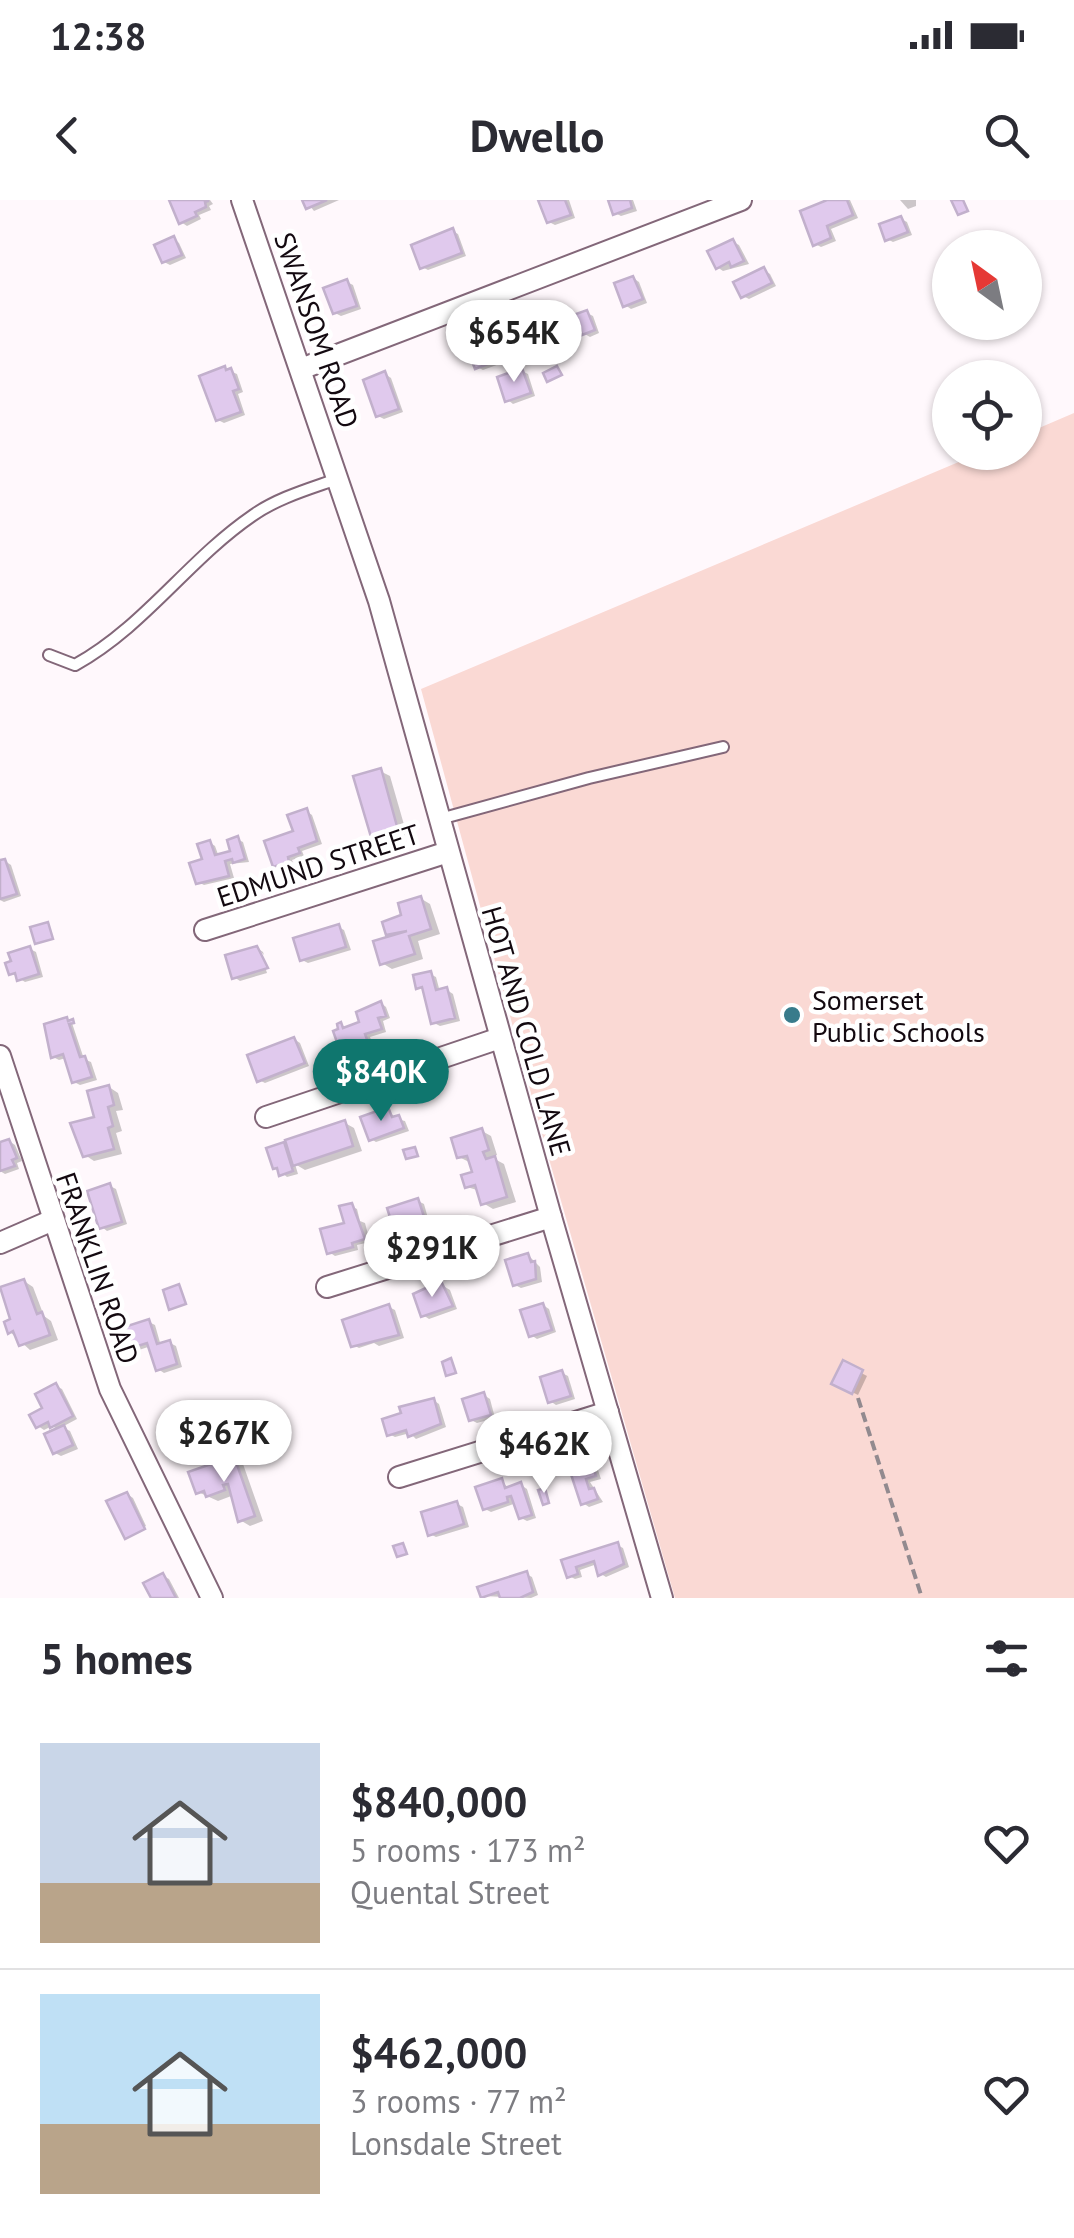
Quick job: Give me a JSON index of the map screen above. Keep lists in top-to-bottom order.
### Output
{
  "streets": {
    "street": [
      "SWANSOM ROAD",
      "EDMUND STREET",
      "HOT AND COLD LANE",
      "FRANKLIN ROAD"
    ]
  },
  "crossings": [
    ["SWANSOM ROAD", "HOT AND COLD LANE"],
    ["EDMUND STREET", "HOT AND COLD LANE"]
  ],
  "places": ["Somerset Public Schools"],
  "north": "top left",
  "page": {
    "status": "12:38",
    "header": "Dwello",
    "price": [
      "$654K",
      "$840K",
      "$291K",
      "$267K",
      "$462K"
    ],
    "heading": "5 homes",
    "list": [
      {
        "name": "$840,000",
        "note": "5 rooms · 173 m² · Quental Street"
      },
      {
        "name": "$462,000",
        "note": "3 rooms · 77 m² · Lonsdale Street"
      }
    ]
  }
}
